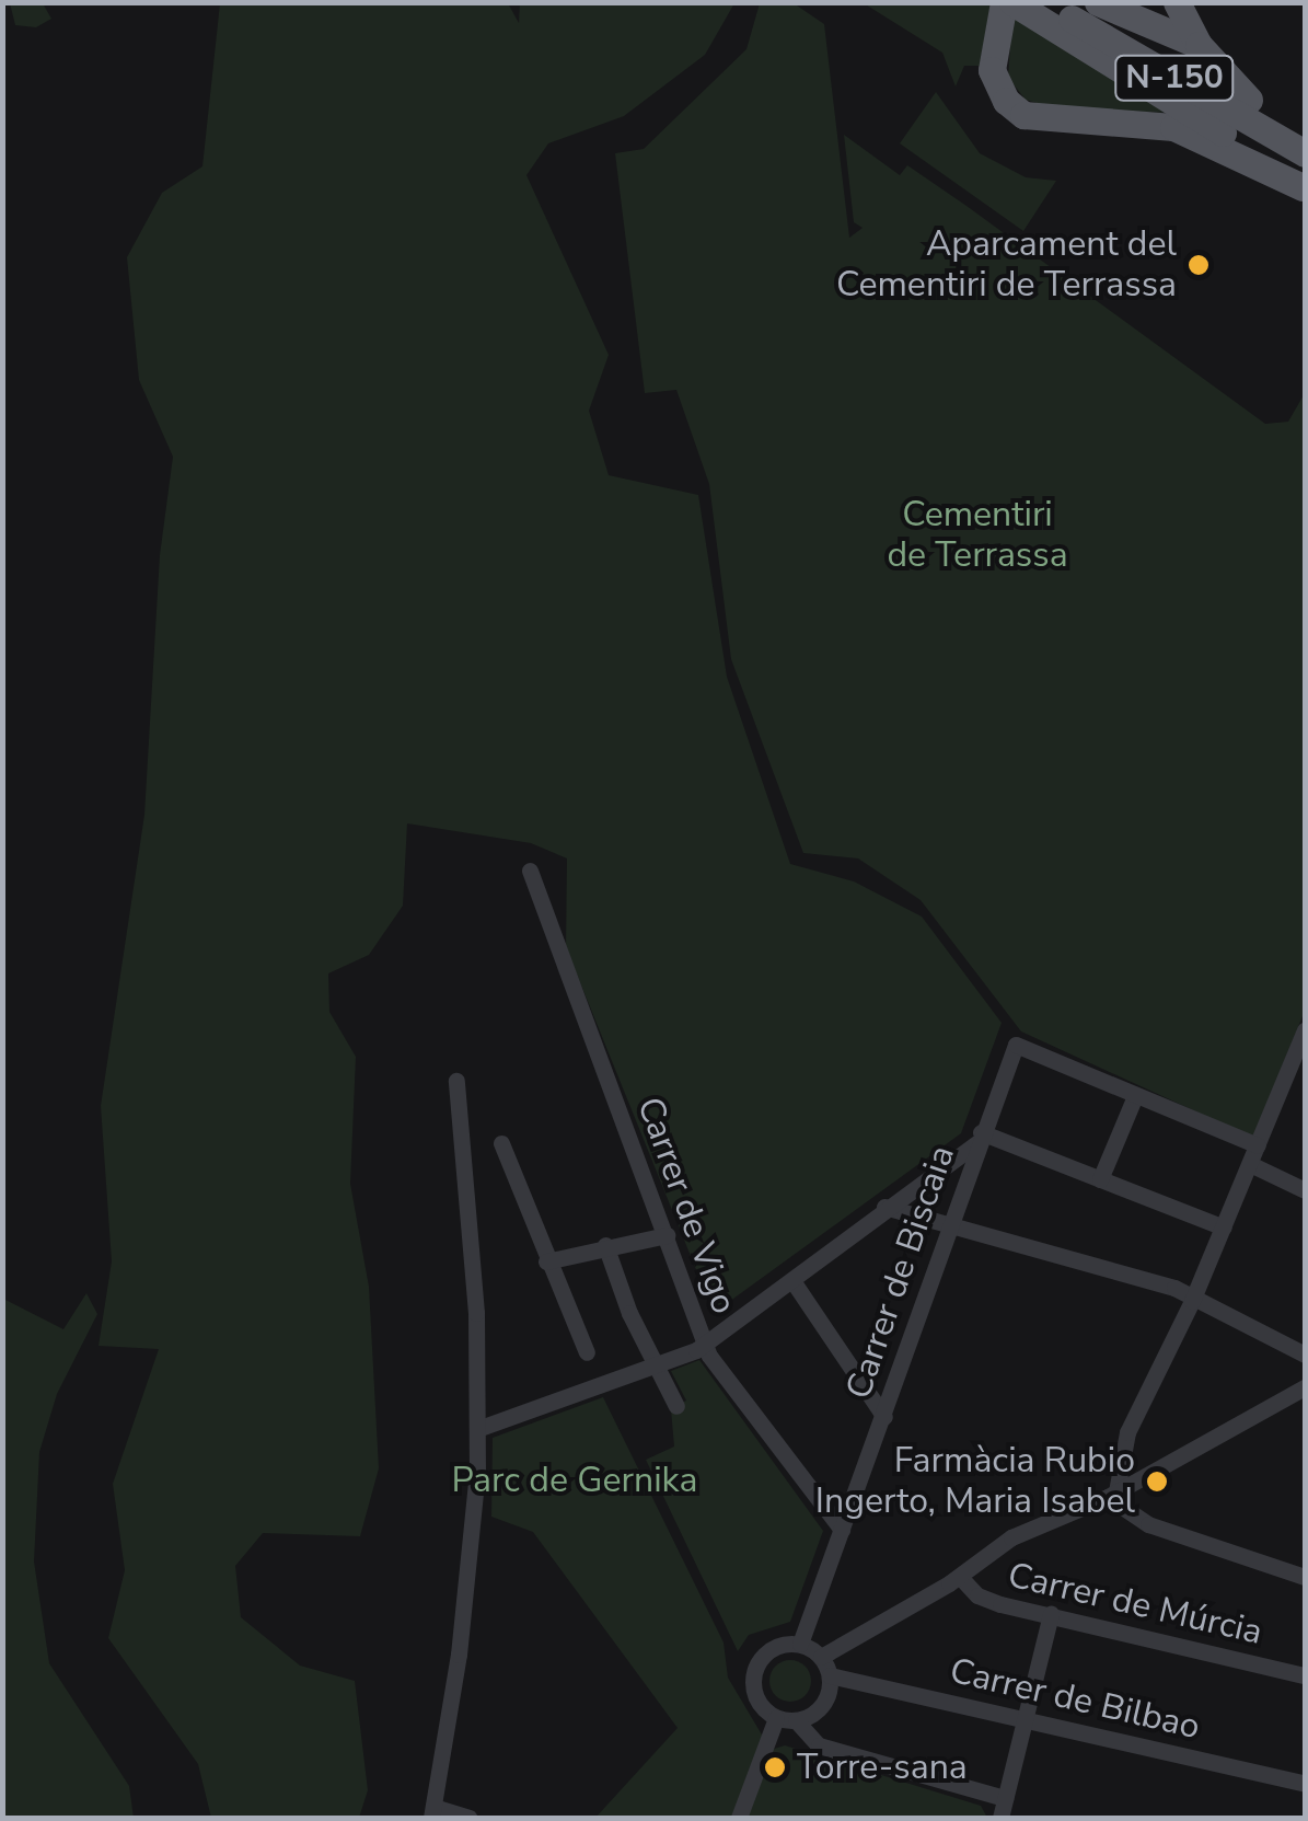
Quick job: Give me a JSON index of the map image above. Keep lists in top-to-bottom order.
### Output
{
  "streets": {
    "main road": ["N-150"],
    "street": [
      "Carrer de Vigo",
      "Carrer de Biscaia",
      "Carrer de Múrcia",
      "Carrer de Bilbao"
    ]
  },
  "crossings": [
    ["Carrer de Vigo", "Carrer de Biscaia"],
    ["Carrer de Biscaia", "Carrer de Bilbao"]
  ],
  "parks": ["Cementiri de Terrassa", "Parc de Gernika"],
  "places": ["Aparcament del Cementiri de Terrassa", "Farmàcia Rubio Ingerto, Maria Isabel", "Torre-sana"]
}
